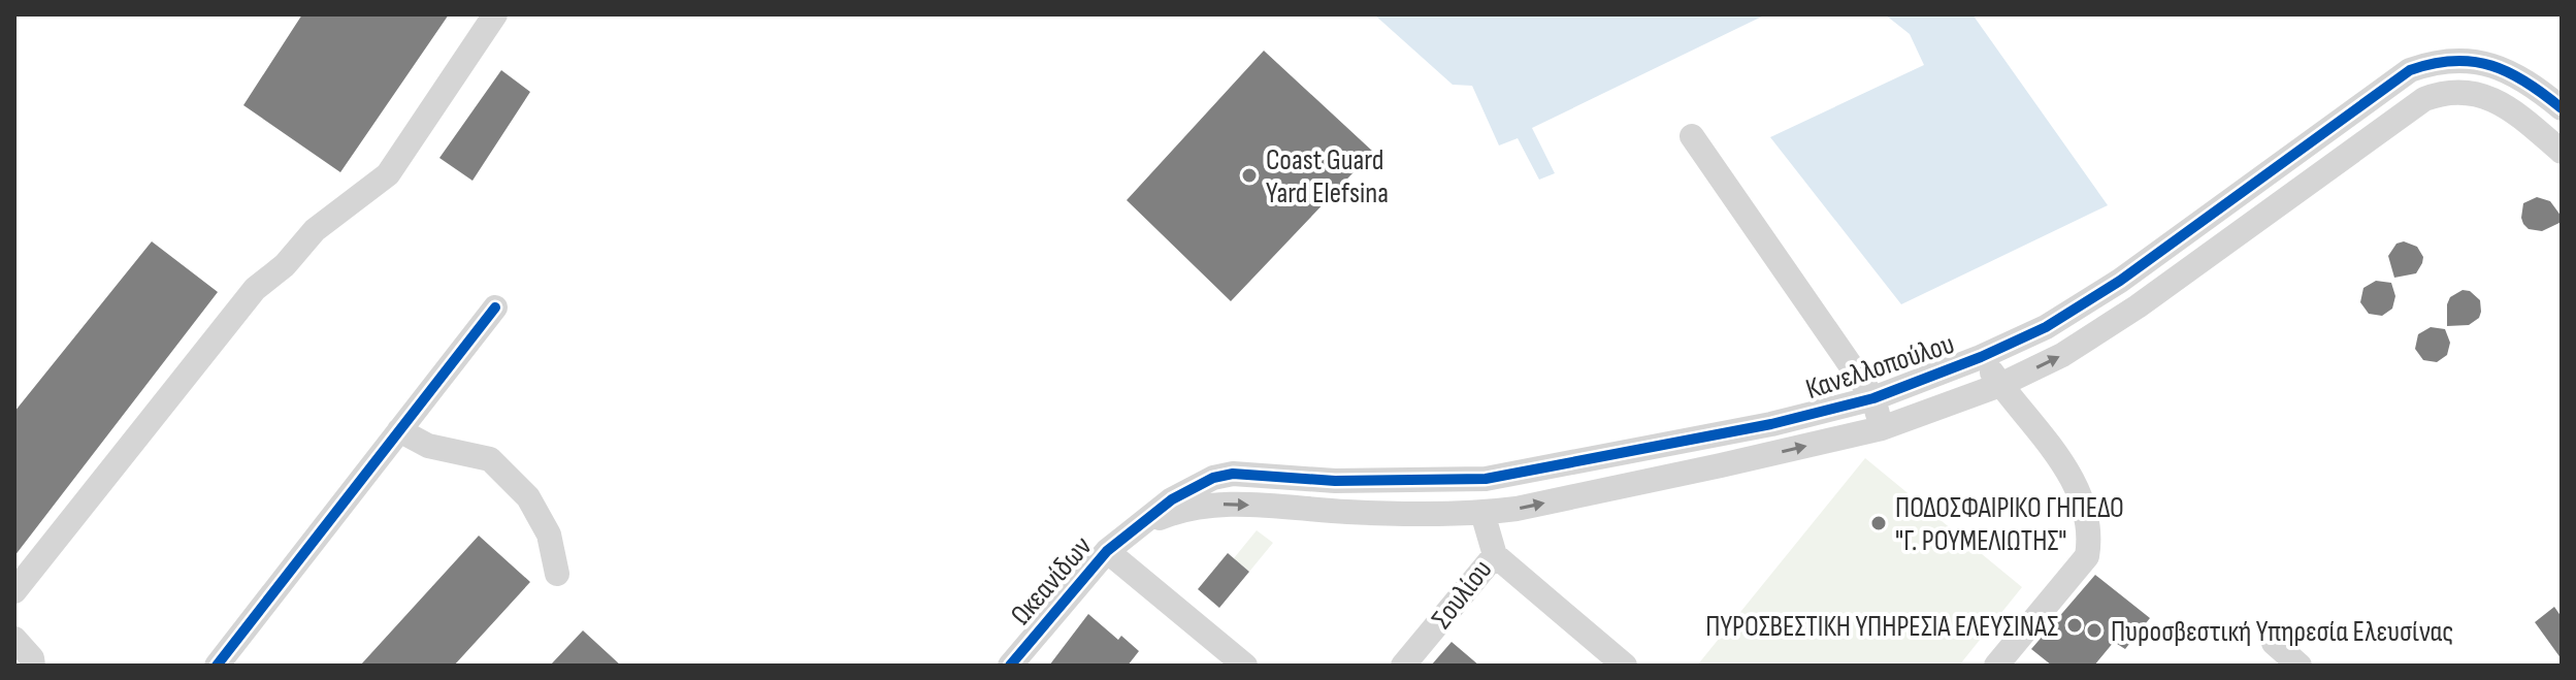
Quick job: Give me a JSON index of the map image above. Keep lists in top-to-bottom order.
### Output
{
  "streets": {
    "street": ["Κανελλοπούλου", "Ωκεανίδων", "Σουλίου"]
  },
  "crossings": [
    ["Κανελλοπούλου", "Ωκεανίδων"],
    ["Κανελλοπούλου", "Σουλίου"]
  ],
  "places": [
    "Coast Guard Yard Elefsina",
    "ΠΟΔΟΣΦΑΙΡΙΚΟ ΓΗΠΕΔΟ \"Γ. ΡΟΥΜΕΛΙΩΤΗΣ\"",
    "ΠΥΡΟΣΒΕΣΤΙΚΗ ΥΠΗΡΕΣΙΑ ΕΛΕΥΣΙΝΑΣ",
    "Πυροσβεστική Υπηρεσία Ελευσίνας"
  ]
}
